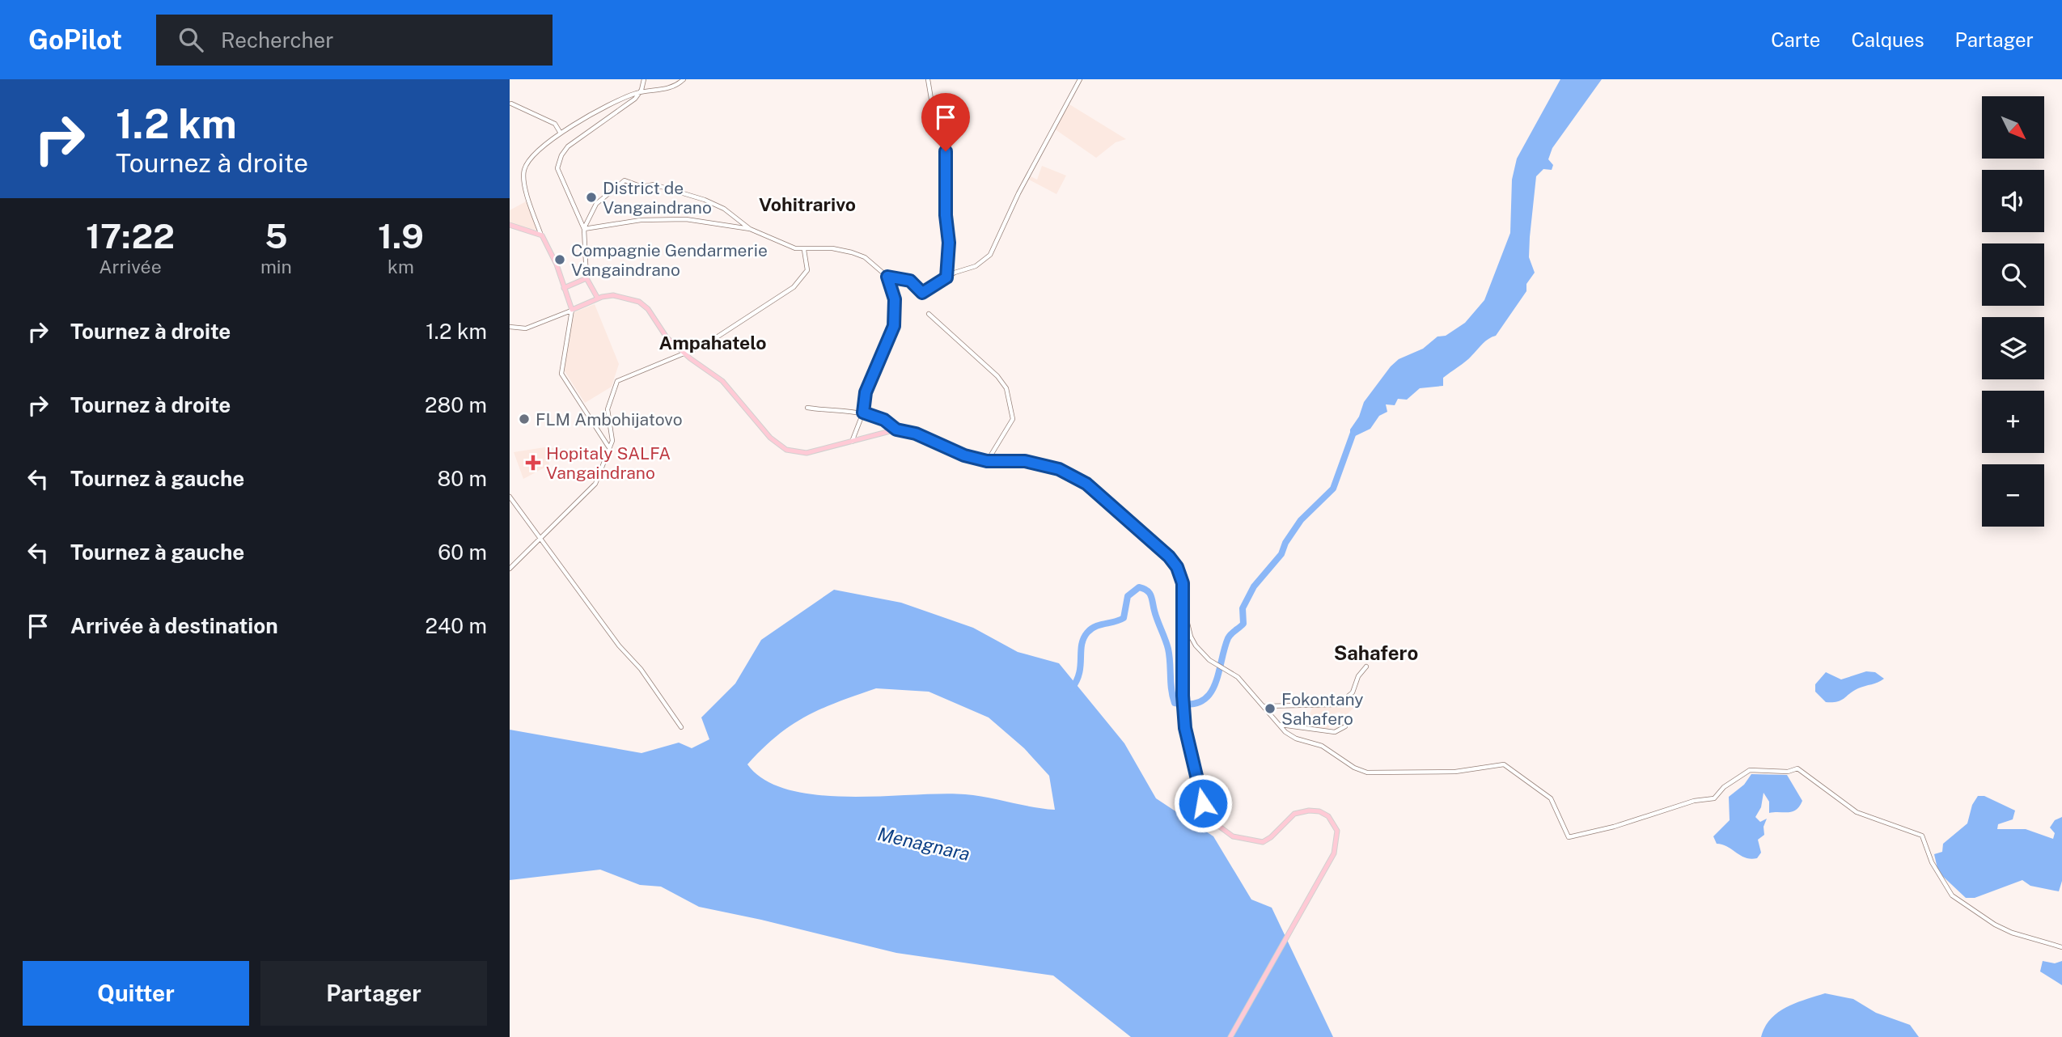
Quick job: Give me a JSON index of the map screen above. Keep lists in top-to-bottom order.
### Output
{
  "districts": ["Vohitrarivo", "Ampahatelo", "Sahafero"],
  "water": ["Menagnara"],
  "places": {
    "other": [
      "District de Vangaindrano",
      "Compagnie Gendarmerie Vangaindrano",
      "FLM Ambohijatovo",
      "Fokontany Sahafero"
    ],
    "health": ["Hopitaly SALFA Vangaindrano"]
  },
  "north": "bottom right",
  "page": {
    "header": "GoPilot",
    "search": "Rechercher",
    "nav": ["Carte", "Calques", "Partager"],
    "turn": ["1.2 km", "Tournez à droite"],
    "map_buttons": ["+", "−"],
    "eta": [
      "17:22",
      "Arrivée",
      "5",
      "min",
      "1.9",
      "km"
    ],
    "list": [
      {
        "name": "Tournez à droite",
        "value": "1.2 km"
      },
      {
        "name": "Tournez à droite",
        "value": "280 m"
      },
      {
        "name": "Tournez à gauche",
        "value": "80 m"
      },
      {
        "name": "Tournez à gauche",
        "value": "60 m"
      },
      {
        "name": "Arrivée à destination",
        "value": "240 m"
      }
    ],
    "buttons": ["Quitter", "Partager"]
  }
}
